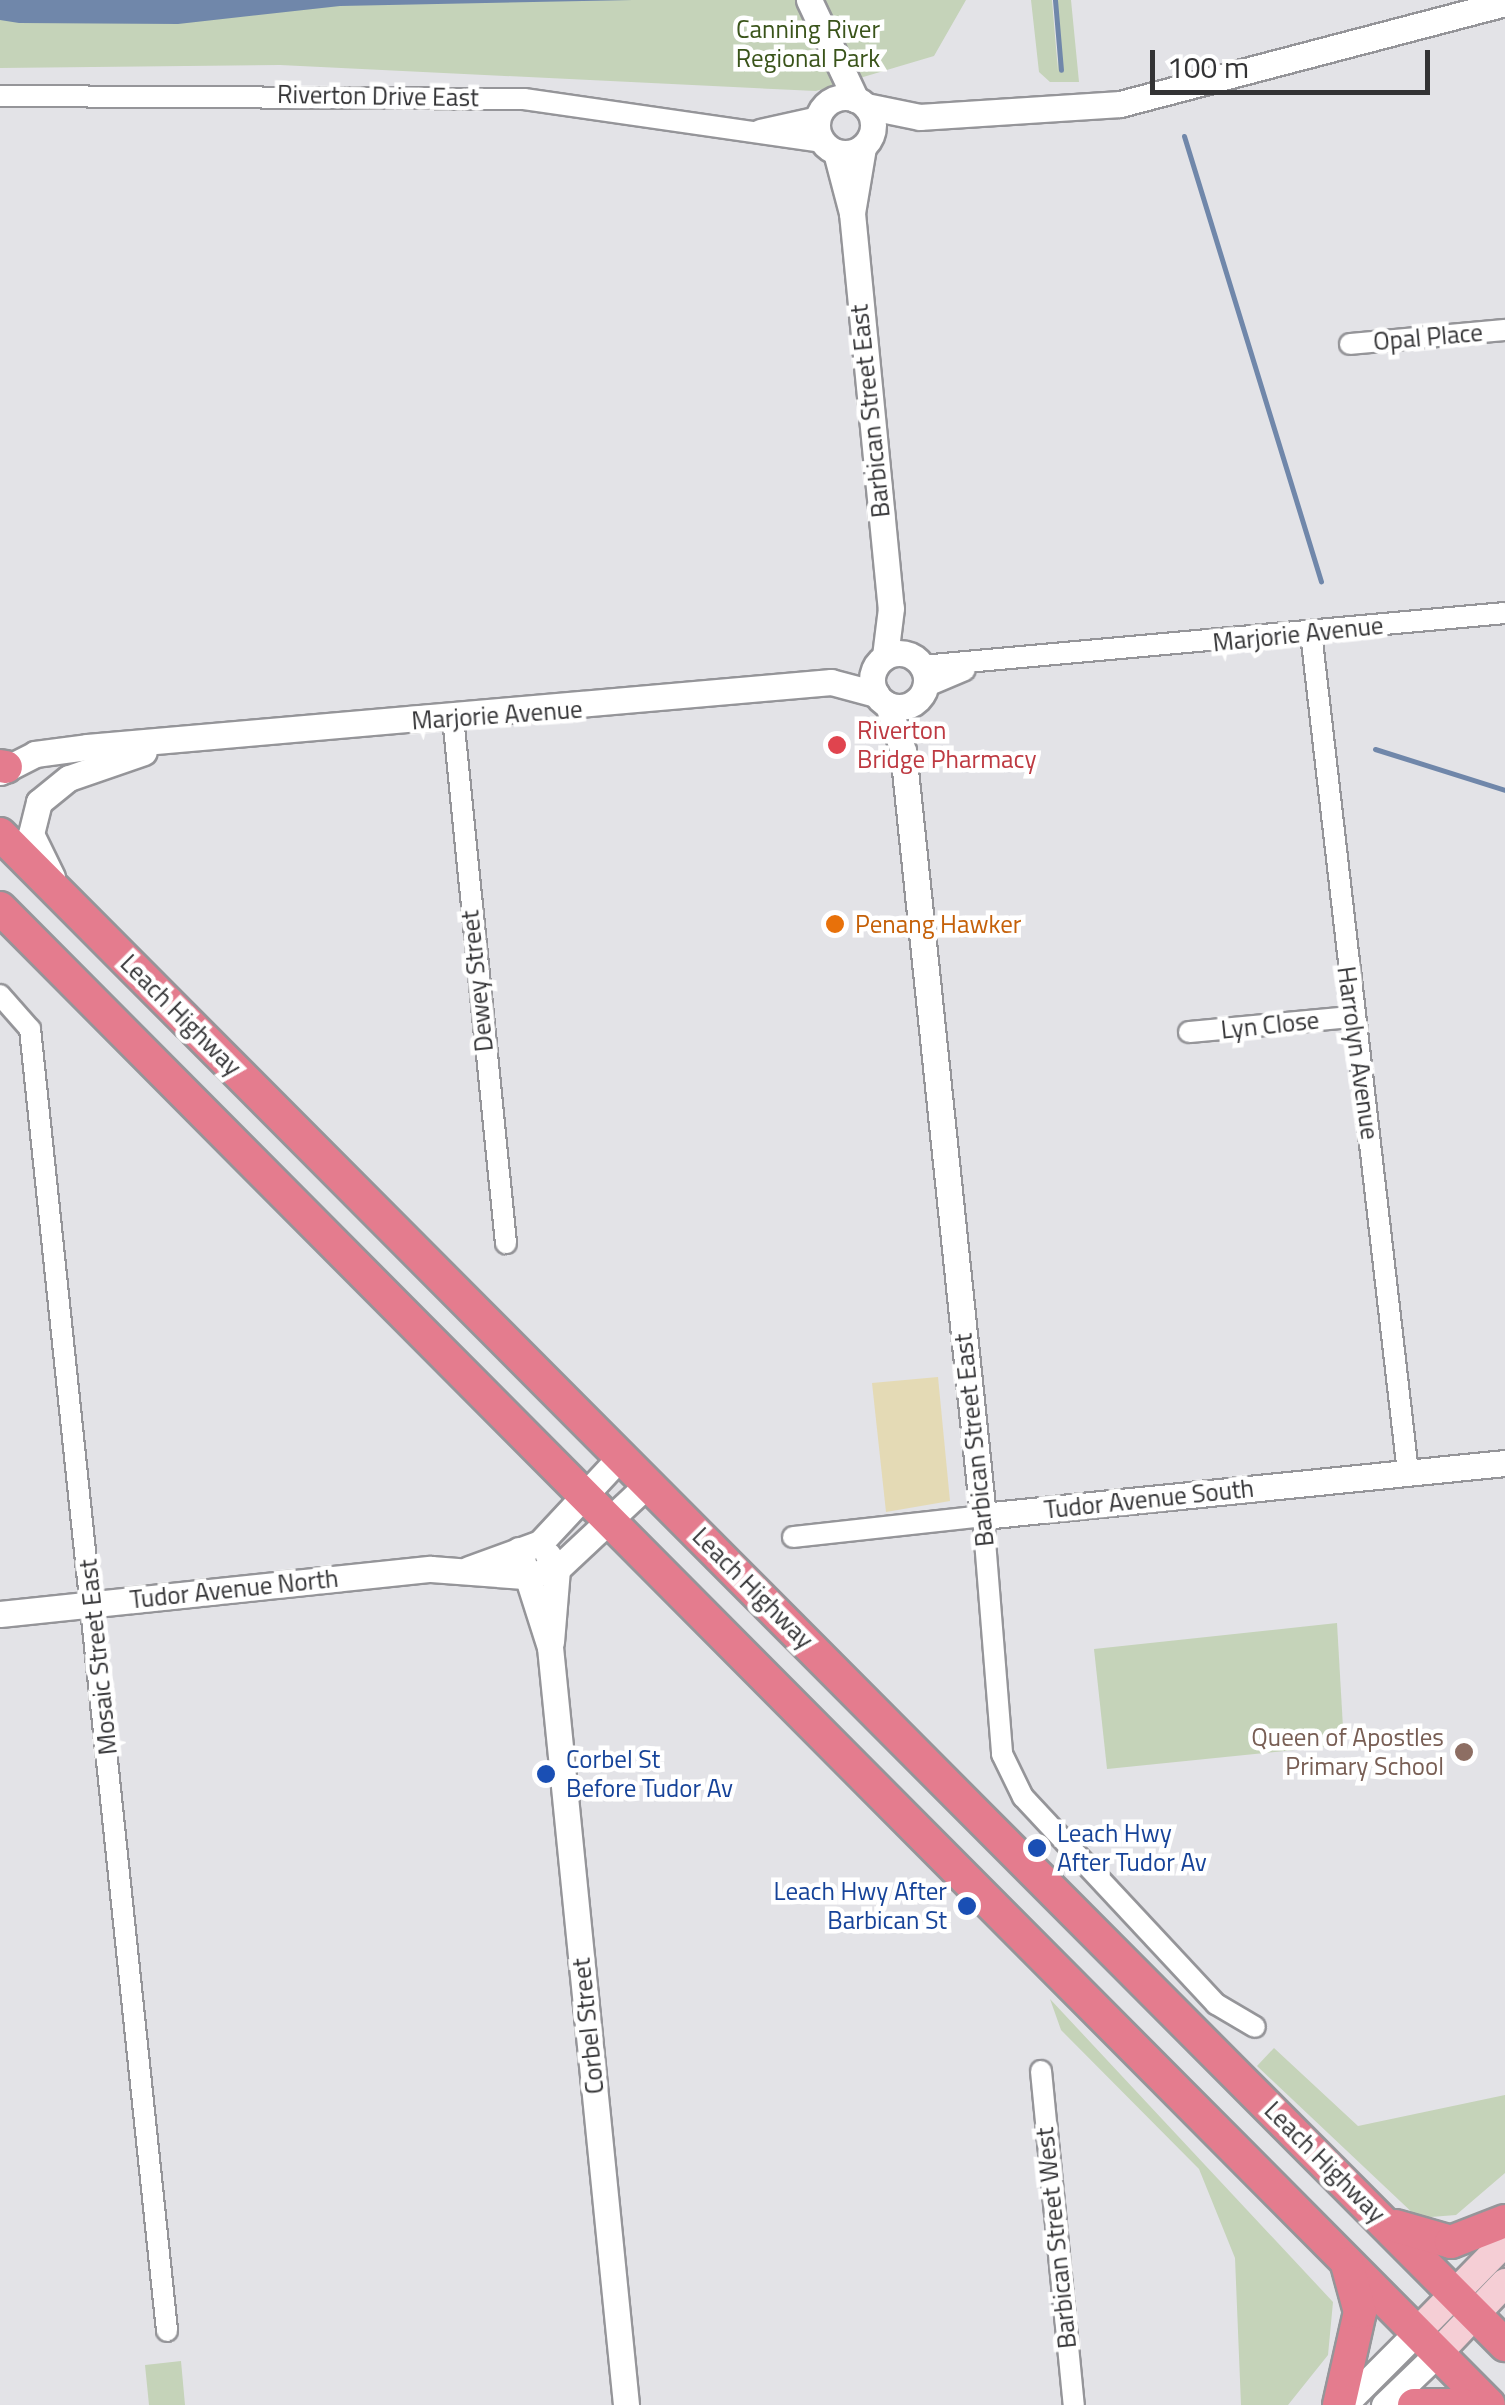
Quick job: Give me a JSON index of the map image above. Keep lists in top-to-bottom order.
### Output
{
  "streets": {
    "highway": ["Leach Highway"],
    "street": [
      "Riverton Drive East",
      "Opal Place",
      "Barbican Street East",
      "Marjorie Avenue",
      "Dewey Street",
      "Lyn Close",
      "Harrolyn Avenue",
      "Tudor Avenue South",
      "Tudor Avenue North",
      "Mosaic Street East",
      "Corbel Street",
      "Barbican Street West"
    ]
  },
  "crossings": [
    ["Riverton Drive East", "Barbican Street East"],
    ["Barbican Street East", "Marjorie Avenue"],
    ["Barbican Street East", "Tudor Avenue South"],
    ["Marjorie Avenue", "Dewey Street"],
    ["Marjorie Avenue", "Leach Highway"],
    ["Marjorie Avenue", "Harrolyn Avenue"],
    ["Leach Highway", "Tudor Avenue North"],
    ["Lyn Close", "Harrolyn Avenue"],
    ["Harrolyn Avenue", "Tudor Avenue South"],
    ["Tudor Avenue North", "Mosaic Street East"],
    ["Tudor Avenue North", "Corbel Street"]
  ],
  "parks": ["Canning River Regional Park"],
  "places": [
    "Riverton Bridge Pharmacy",
    "Penang Hawker",
    "Queen of Apostles Primary School",
    "Corbel St Before Tudor Av",
    "Leach Hwy After Tudor Av",
    "Leach Hwy After Barbican St"
  ],
  "scale_bar": "100 m"
}
